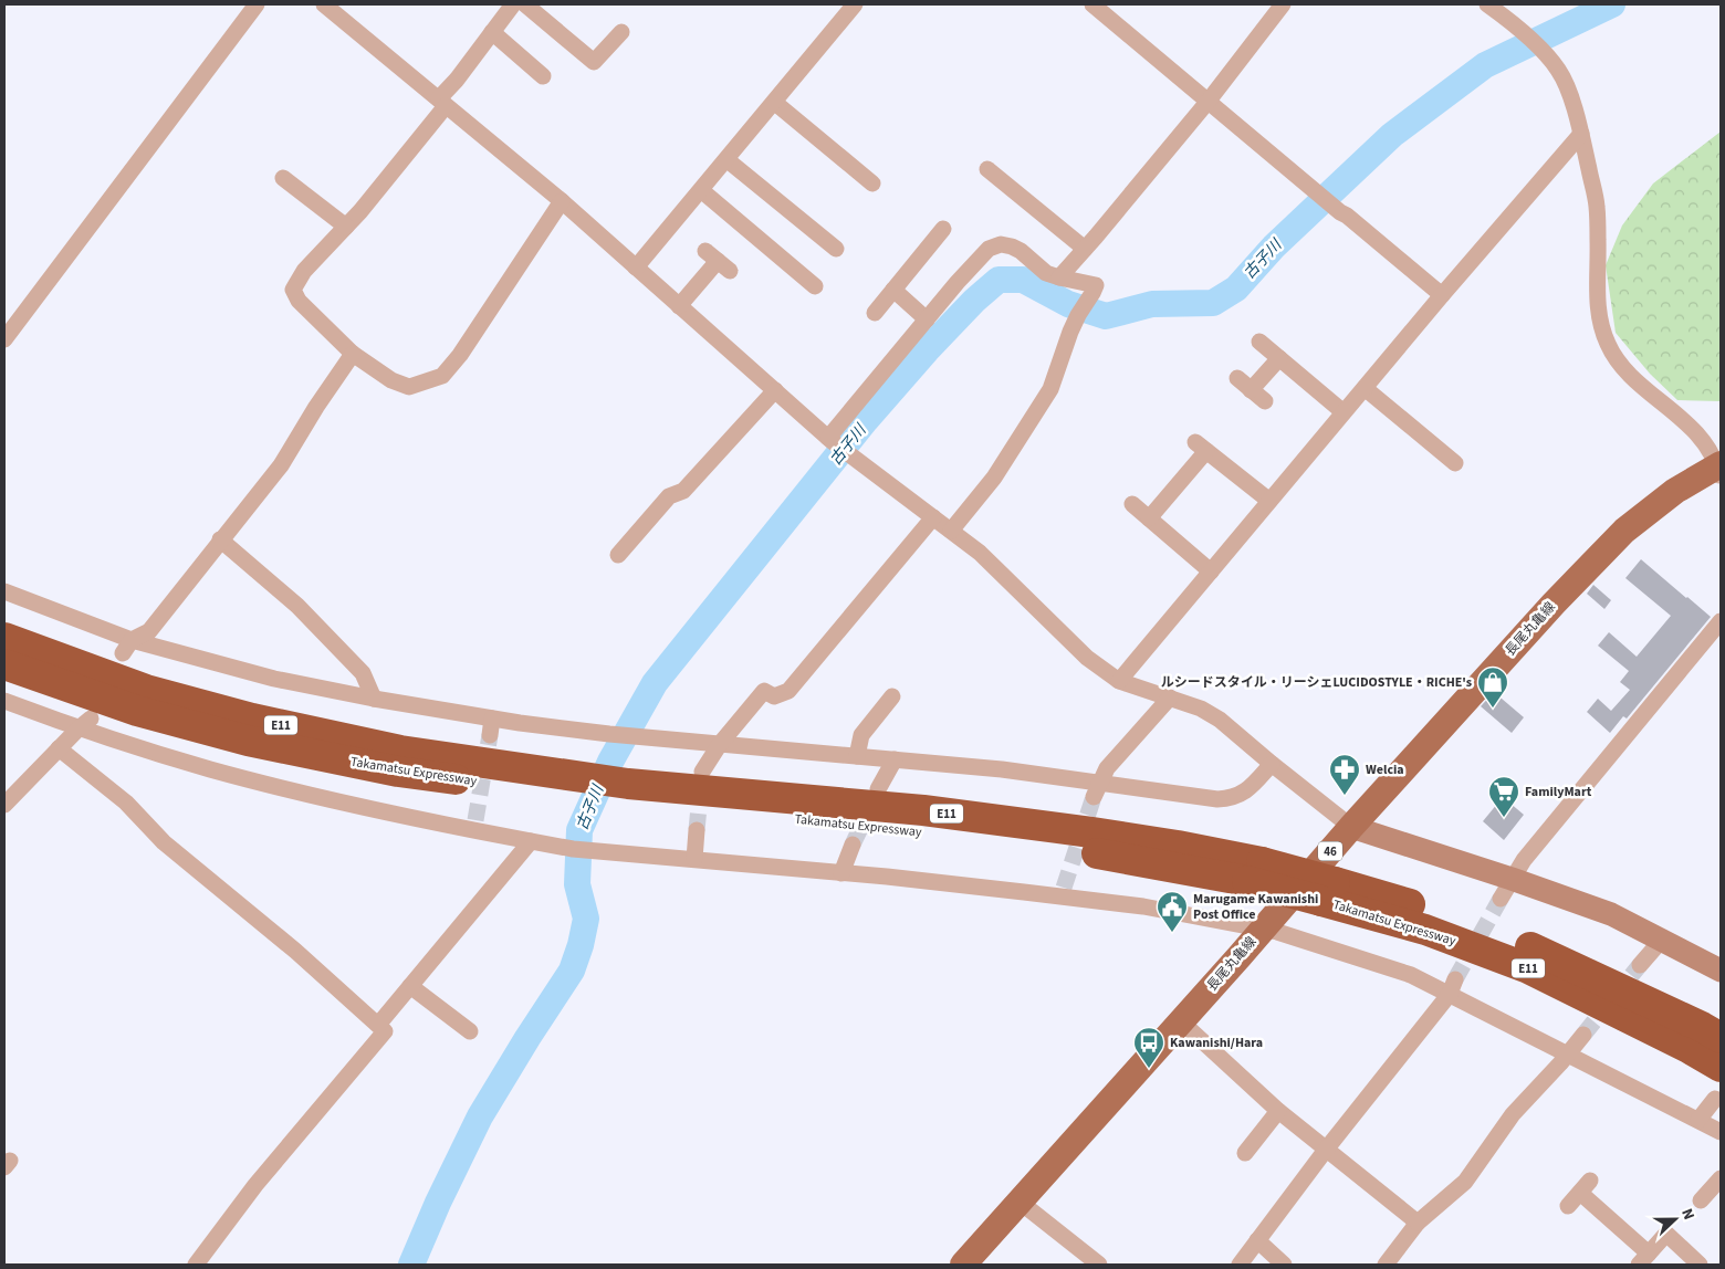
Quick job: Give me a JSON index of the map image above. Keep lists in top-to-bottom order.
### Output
{
  "streets": {
    "highway": ["E11", "Takamatsu Expressway"],
    "main road": ["長尾丸亀線", "46"]
  },
  "water": ["古子川"],
  "places": {
    "shop": ["ルシードスタイル・リーシェLUCIDOSTYLE・RICHE's"],
    "pharmacy": ["Welcia"],
    "supermarket": ["FamilyMart"],
    "public building": ["Marugame Kawanishi Post Office"],
    "bus stop": ["Kawanishi/Hara"]
  },
  "north": "right"
}
